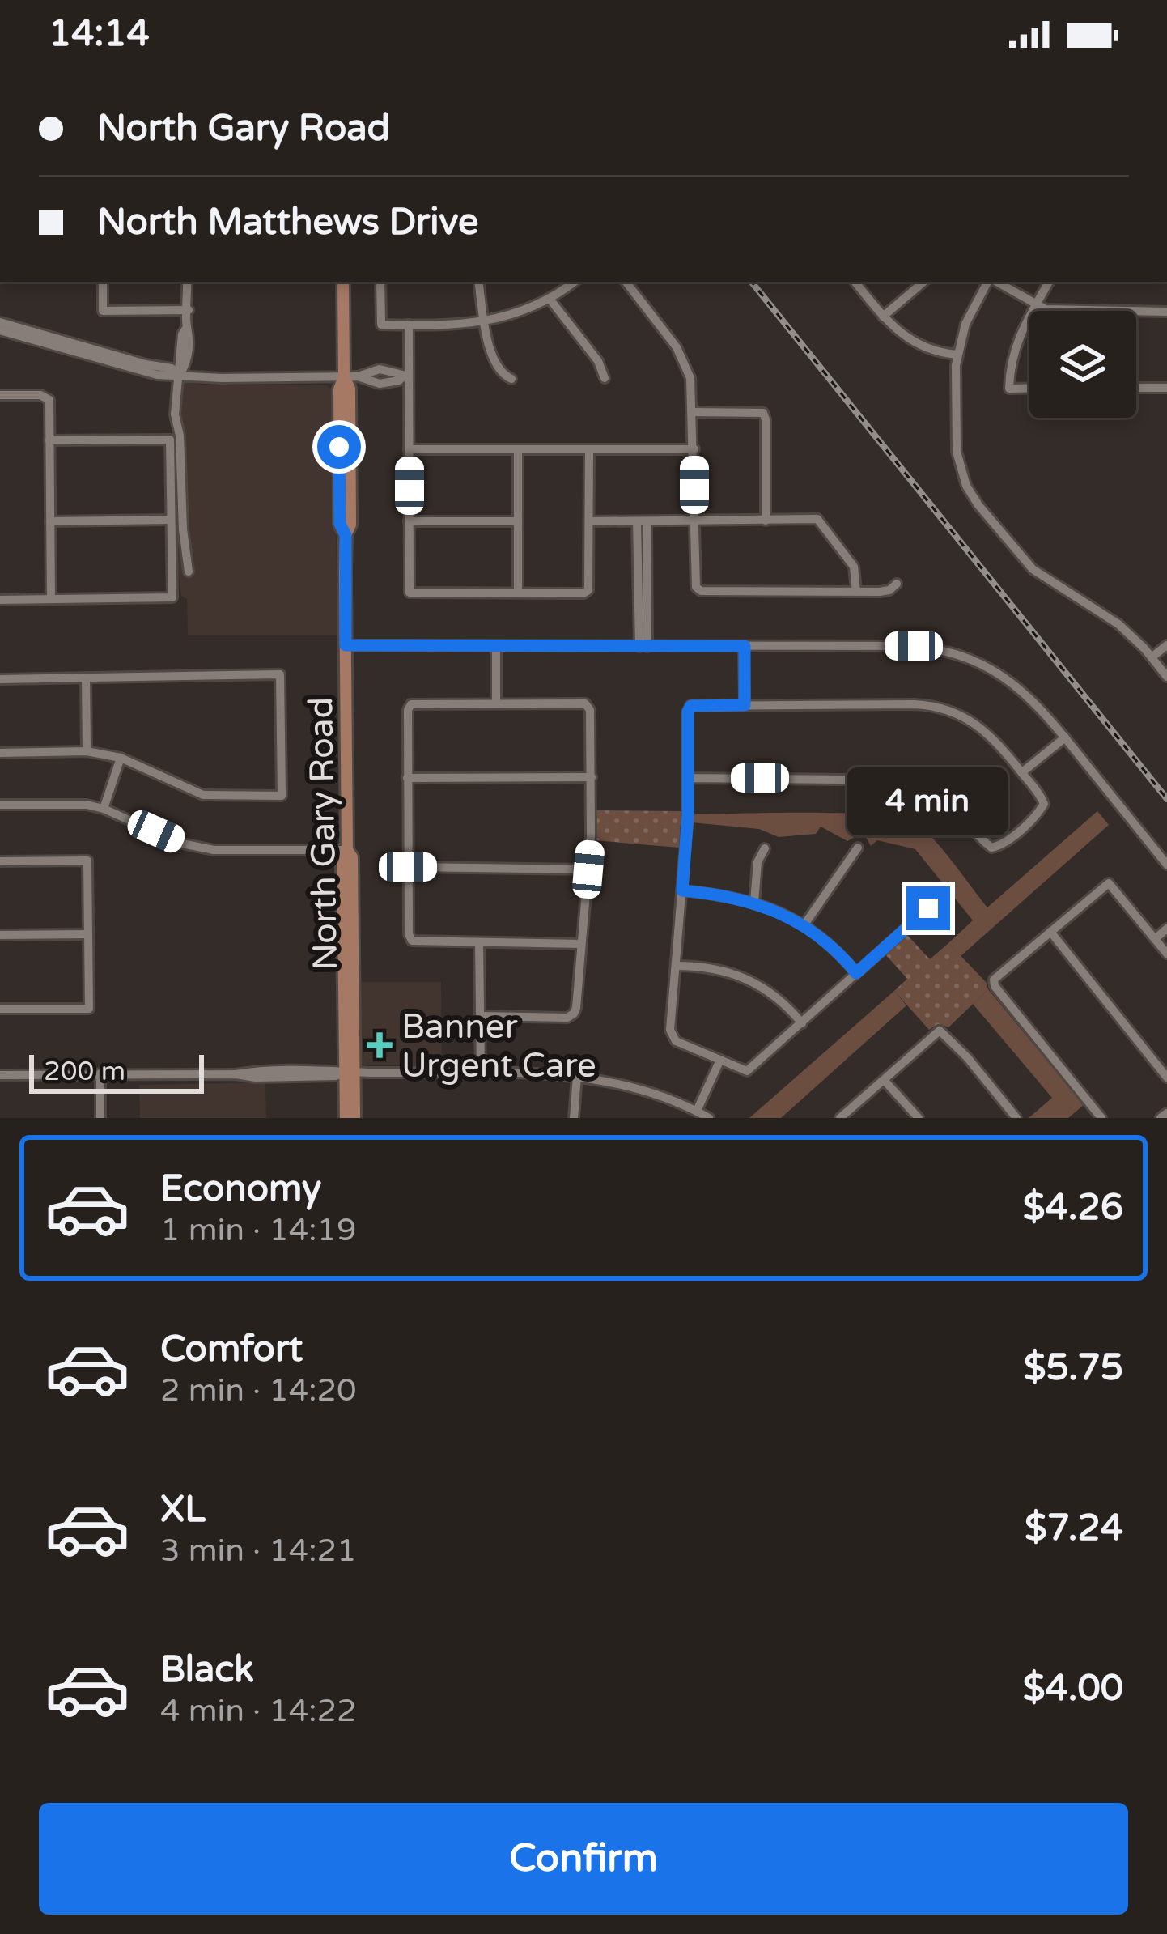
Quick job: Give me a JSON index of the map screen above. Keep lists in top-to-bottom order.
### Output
{
  "streets": {
    "main road": ["North Gary Road"]
  },
  "places": {
    "health": ["Banner Urgent Care"]
  },
  "scale_bar": "200 m",
  "page": {
    "status": "14:14",
    "banner": ["North Gary Road", "North Matthews Drive"],
    "bubble": "4 min",
    "scale": "200 m",
    "list": [
      {
        "name": "Economy",
        "note": "1 min · 14:19",
        "value": "$4.26"
      },
      {
        "name": "Comfort",
        "note": "2 min · 14:20",
        "value": "$5.75"
      },
      {
        "name": "XL",
        "note": "3 min · 14:21",
        "value": "$7.24"
      },
      {
        "name": "Black",
        "note": "4 min · 14:22",
        "value": "$4.00"
      }
    ],
    "buttons": "Confirm"
  }
}
